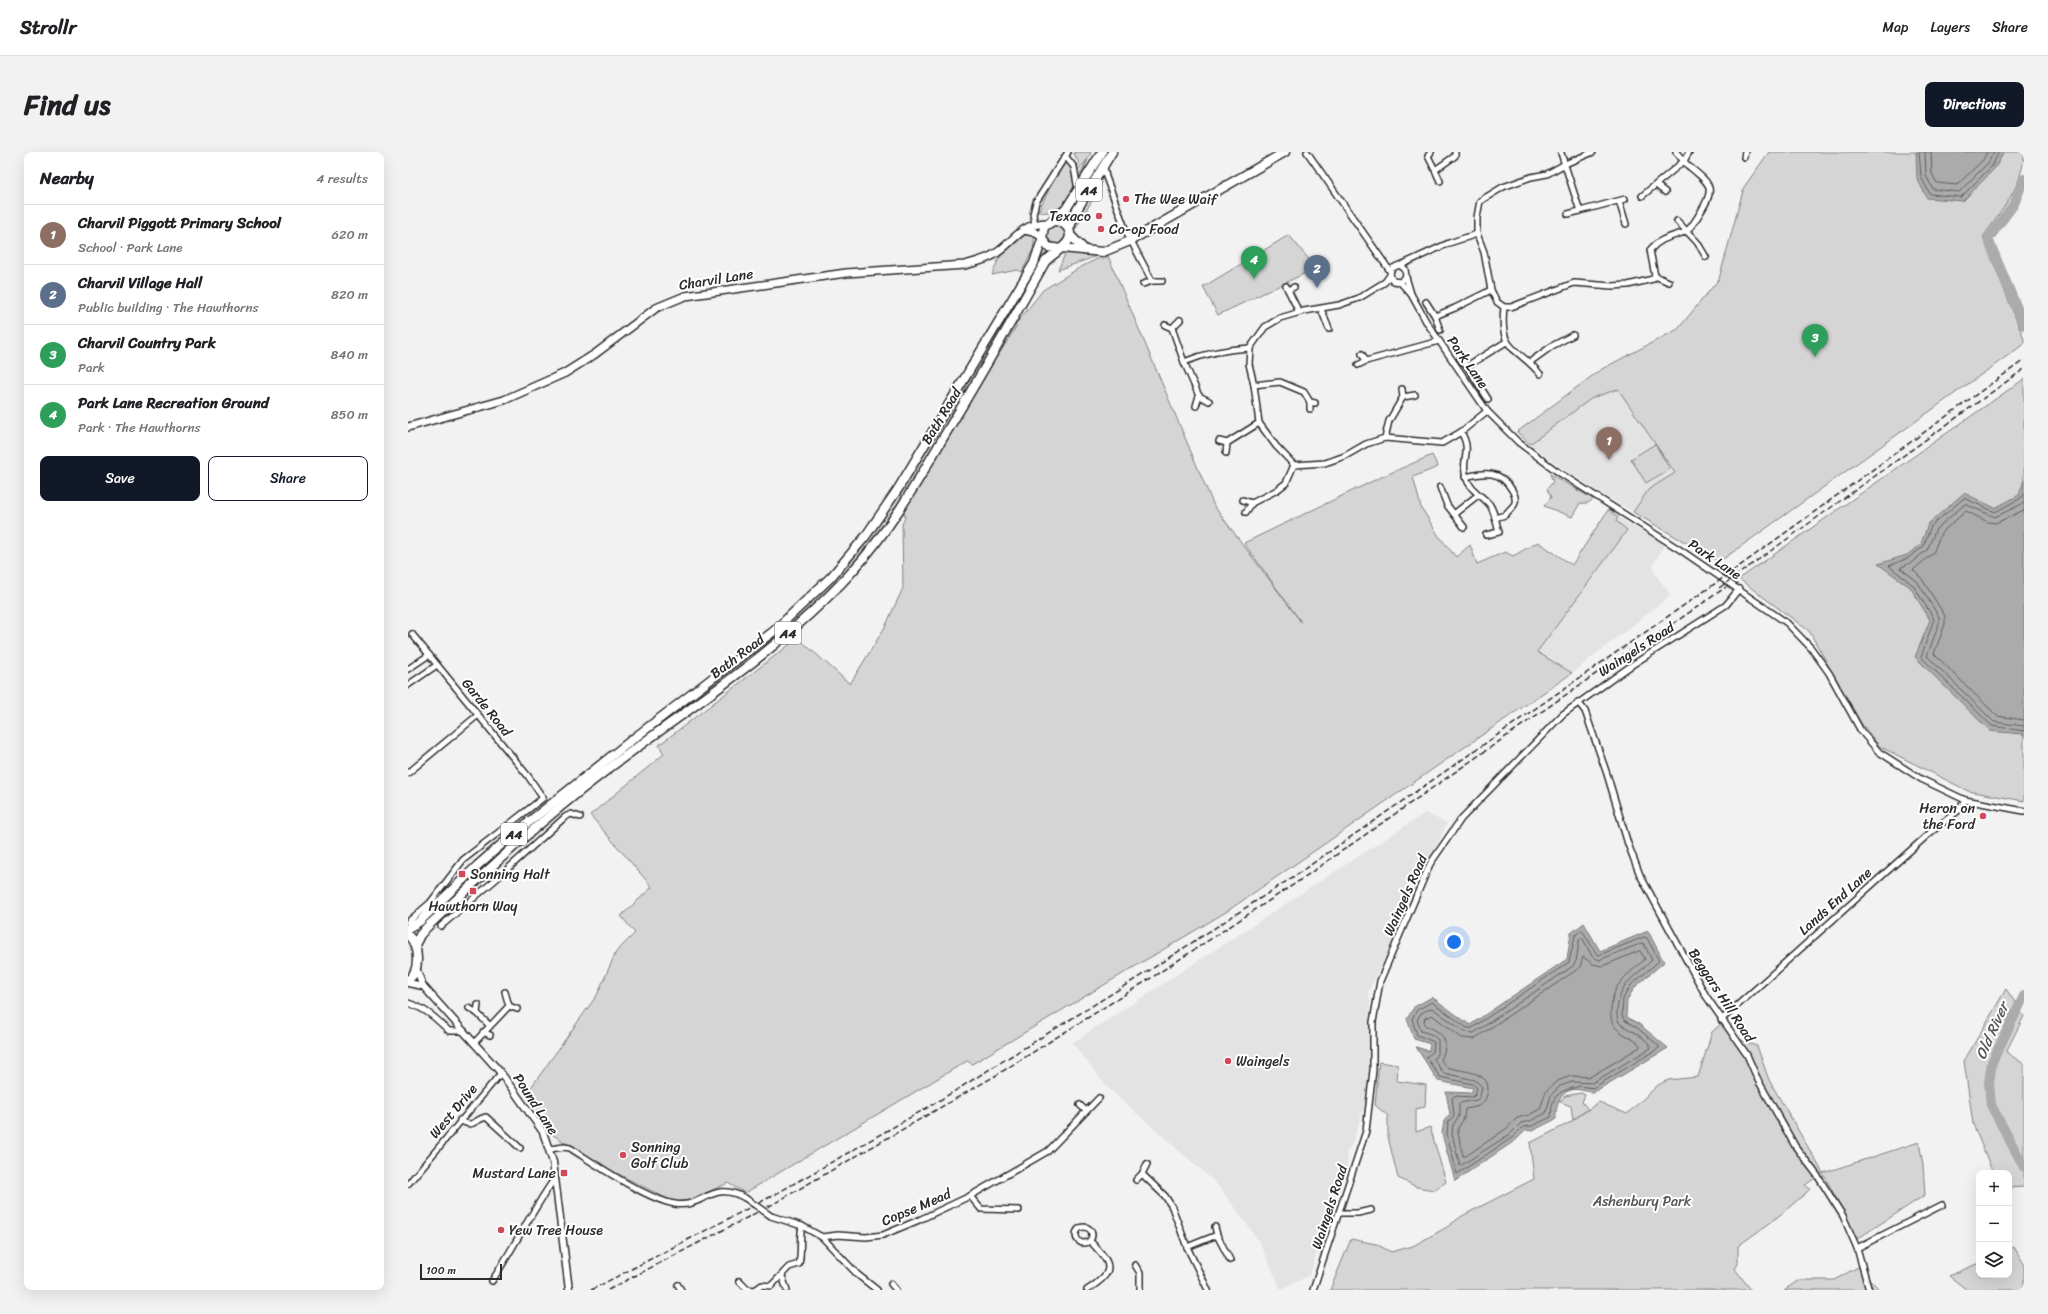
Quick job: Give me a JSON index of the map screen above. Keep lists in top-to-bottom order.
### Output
{
  "streets": {
    "main road": ["A4", "Charvil Lane", "Bath Road"],
    "street": [
      "Park Lane",
      "Waingels Road",
      "Garde Road",
      "Lands End Lane",
      "Beggars Hill Road",
      "Pound Lane",
      "West Drive",
      "Copse Mead"
    ]
  },
  "crossings": [
    ["A4", "Charvil Lane"],
    ["A4", "Bath Road"],
    ["Charvil Lane", "Bath Road"],
    ["Park Lane", "Waingels Road"],
    ["Park Lane", "Lands End Lane"],
    ["Waingels Road", "Beggars Hill Road"],
    ["Lands End Lane", "Beggars Hill Road"],
    ["Pound Lane", "West Drive"]
  ],
  "water": ["Old River"],
  "parks": ["Ashenbury Park"],
  "places": {
    "other": [
      "The Wee Waif",
      "Texaco",
      "Co-op Food",
      "Heron on the Ford",
      "Waingels",
      "Sonning Golf Club",
      "Yew Tree House"
    ],
    "transit": ["Sonning Halt", "Hawthorn Way", "Mustard Lane"]
  },
  "scale_bar": "100 m",
  "page": {
    "header": "Strollr",
    "nav": ["Map", "Layers", "Share"],
    "title": "Find us",
    "buttons": [
      "Directions",
      ["Save", "Share"]
    ],
    "heading": ["Nearby", "4 results"],
    "list": [
      {
        "mark": "1",
        "name": "Charvil Piggott Primary School",
        "note": "School · Park Lane",
        "value": "620 m"
      },
      {
        "mark": "2",
        "name": "Charvil Village Hall",
        "note": "Public building · The Hawthorns",
        "value": "820 m"
      },
      {
        "mark": "3",
        "name": "Charvil Country Park",
        "note": "Park",
        "value": "840 m"
      },
      {
        "mark": "4",
        "name": "Park Lane Recreation Ground",
        "note": "Park · The Hawthorns",
        "value": "850 m"
      }
    ],
    "pins": [
      "4",
      "2",
      "3",
      "1"
    ],
    "map_buttons": ["+", "−"],
    "scale": "100 m"
  }
}
